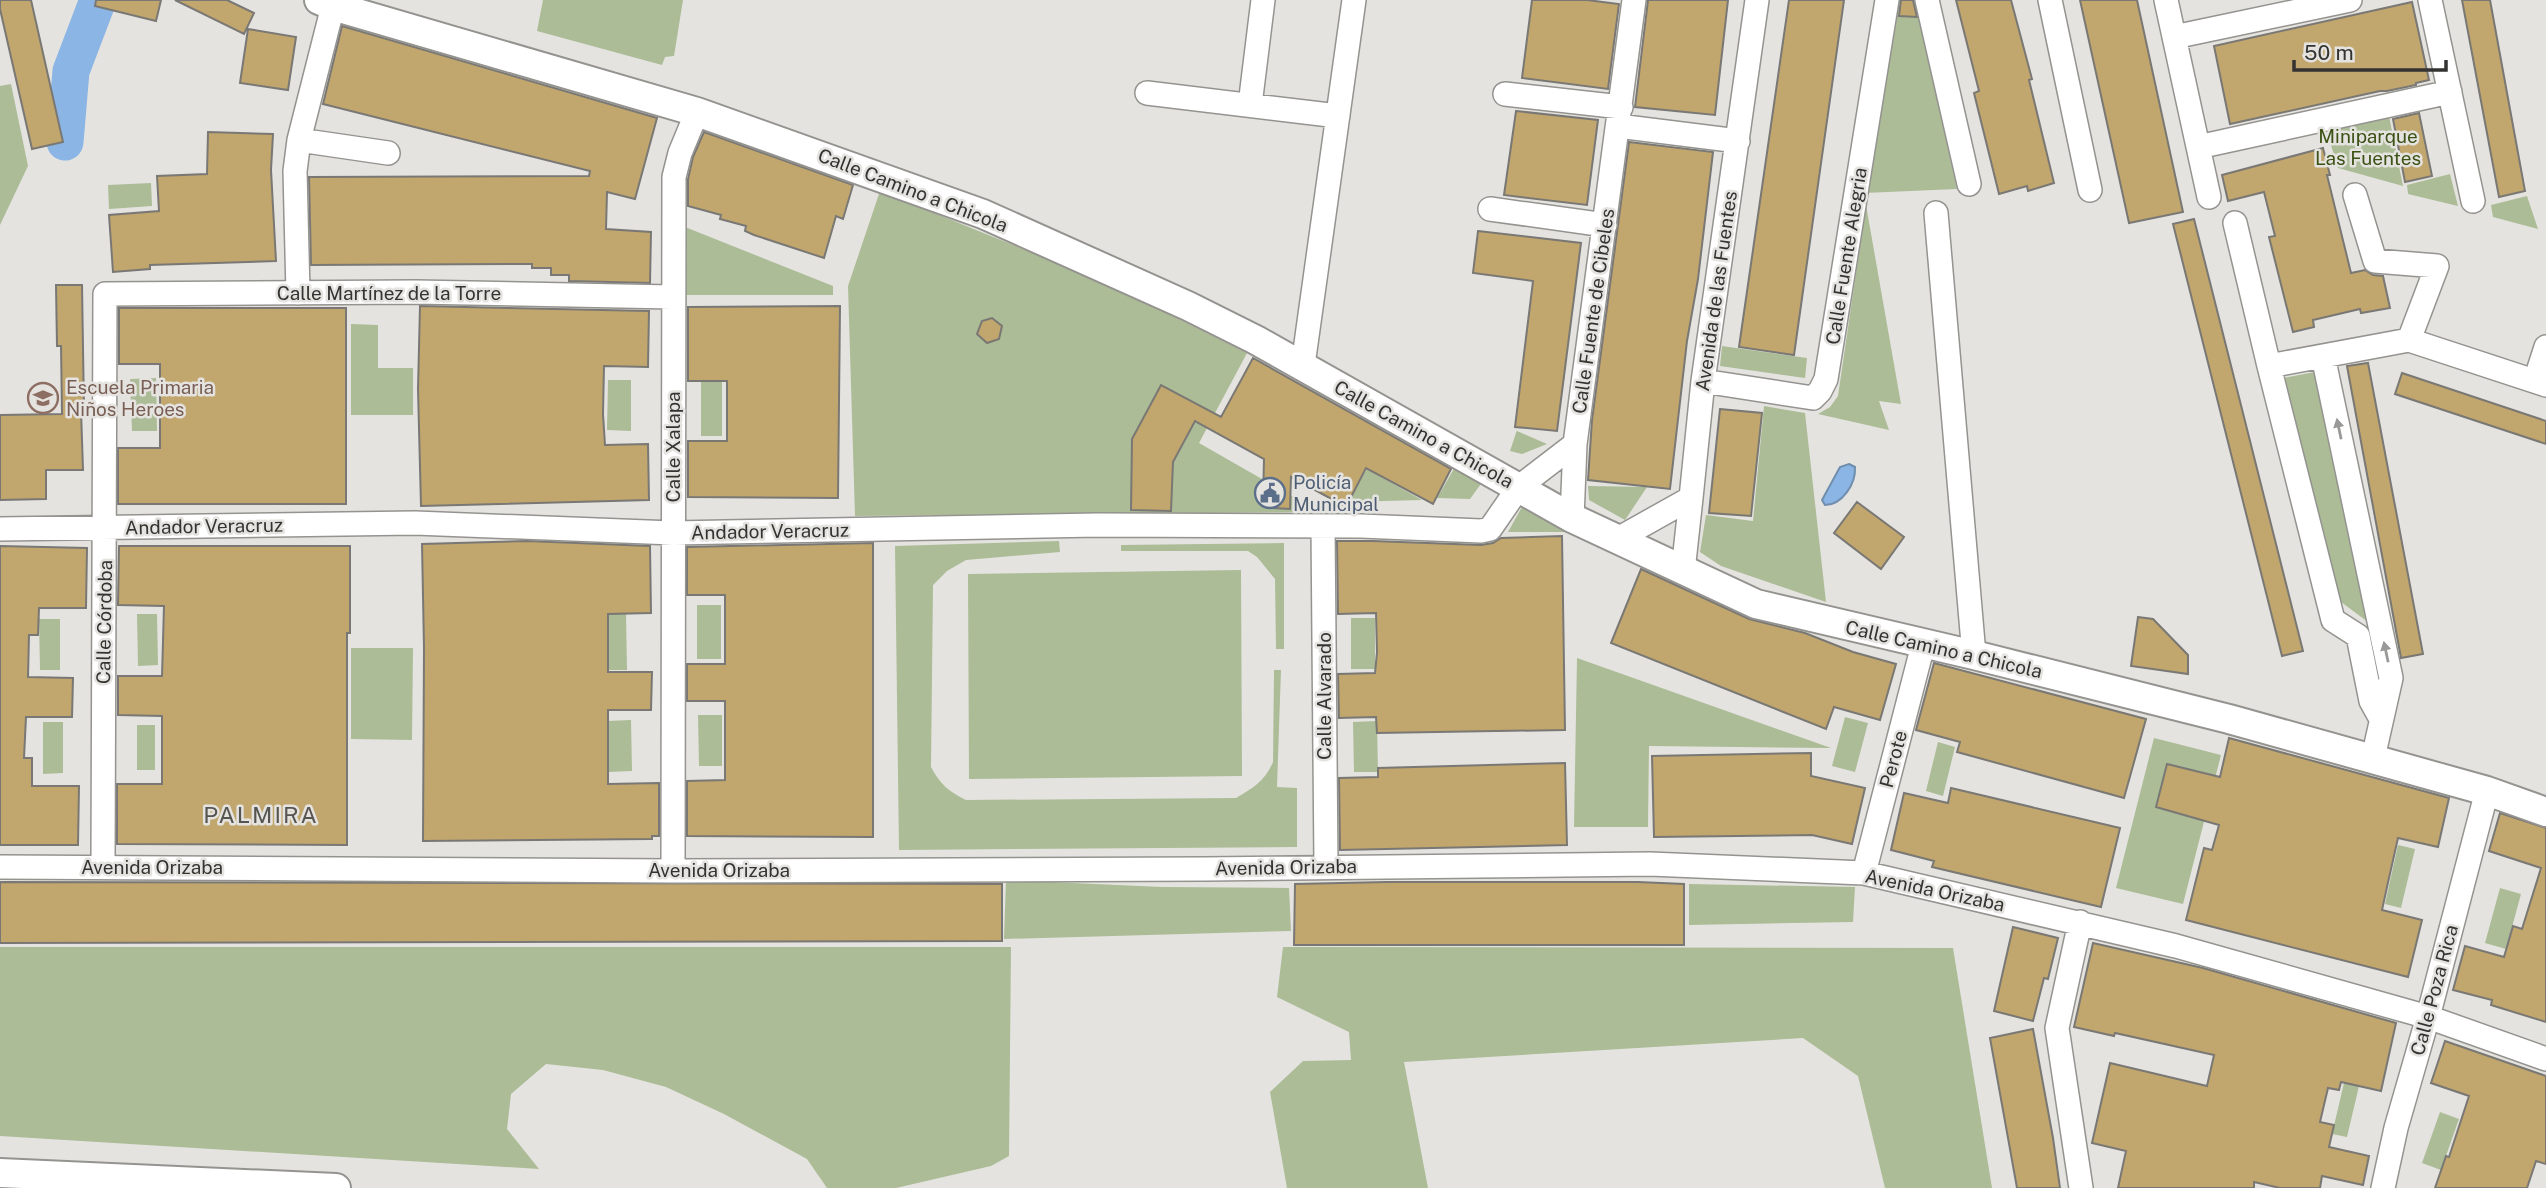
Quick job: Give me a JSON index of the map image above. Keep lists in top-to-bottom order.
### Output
{
  "streets": {
    "street": [
      "Calle Camino a Chicola",
      "Calle Fuente Alegria",
      "Avenida de las Fuentes",
      "Calle Martínez de la Torre",
      "Calle Fuente de Cibeles",
      "Calle Xalapa",
      "Andador Veracruz",
      "Calle Córdoba",
      "Calle Alvarado",
      "Perote",
      "Avenida Orizaba",
      "Calle Poza Rica"
    ]
  },
  "crossings": [
    ["Calle Camino a Chicola", "Avenida de las Fuentes"],
    ["Calle Camino a Chicola", "Calle Fuente de Cibeles"],
    ["Calle Camino a Chicola", "Calle Xalapa"],
    ["Calle Camino a Chicola", "Andador Veracruz"],
    ["Calle Camino a Chicola", "Perote"],
    ["Calle Camino a Chicola", "Calle Poza Rica"],
    ["Calle Fuente Alegria", "Avenida de las Fuentes"],
    ["Calle Martínez de la Torre", "Calle Xalapa"],
    ["Calle Martínez de la Torre", "Calle Córdoba"],
    ["Calle Xalapa", "Andador Veracruz"],
    ["Calle Xalapa", "Avenida Orizaba"],
    ["Andador Veracruz", "Calle Córdoba"],
    ["Andador Veracruz", "Calle Alvarado"],
    ["Calle Córdoba", "Avenida Orizaba"],
    ["Calle Alvarado", "Avenida Orizaba"],
    ["Perote", "Avenida Orizaba"],
    ["Avenida Orizaba", "Calle Poza Rica"]
  ],
  "districts": ["PALMIRA"],
  "parks": ["Miniparque Las Fuentes"],
  "places": {
    "school or university": ["Escuela Primaria Niños Heroes"],
    "public building": ["Policía Municipal"]
  },
  "scale_bar": "50 m"
}
